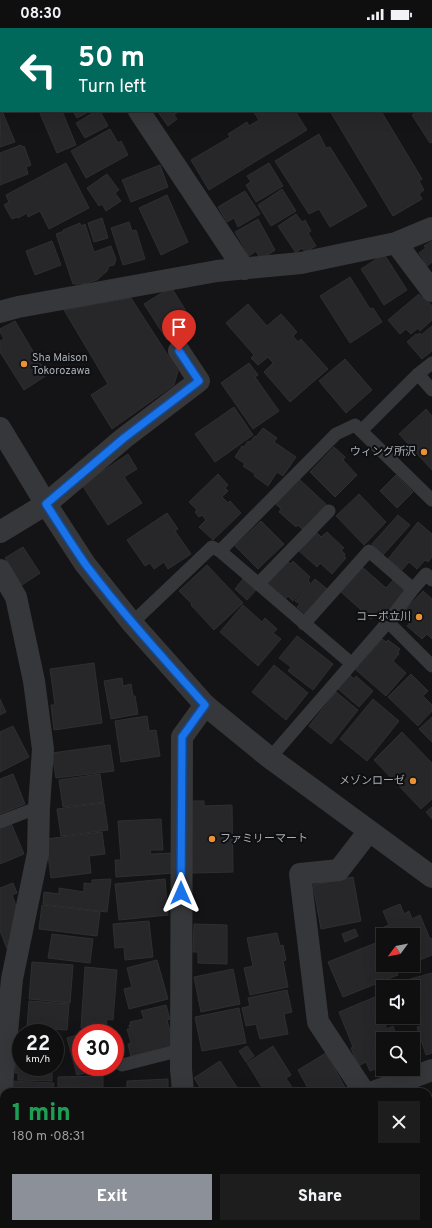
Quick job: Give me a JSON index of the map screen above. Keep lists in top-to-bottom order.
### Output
{
  "places": [
    "Sha Maison Tokorozawa",
    "ウィング所沢",
    "コーポ立川",
    "メゾンローゼ",
    "ファミリーマート"
  ],
  "north": "bottom left",
  "page": {
    "status": "08:30",
    "turn": ["50 m", "Turn left"],
    "speed": "22 km/h",
    "limit": "30",
    "heading": ["1 min", "180 m · 08:31"],
    "buttons": ["Exit", "Share"]
  }
}
